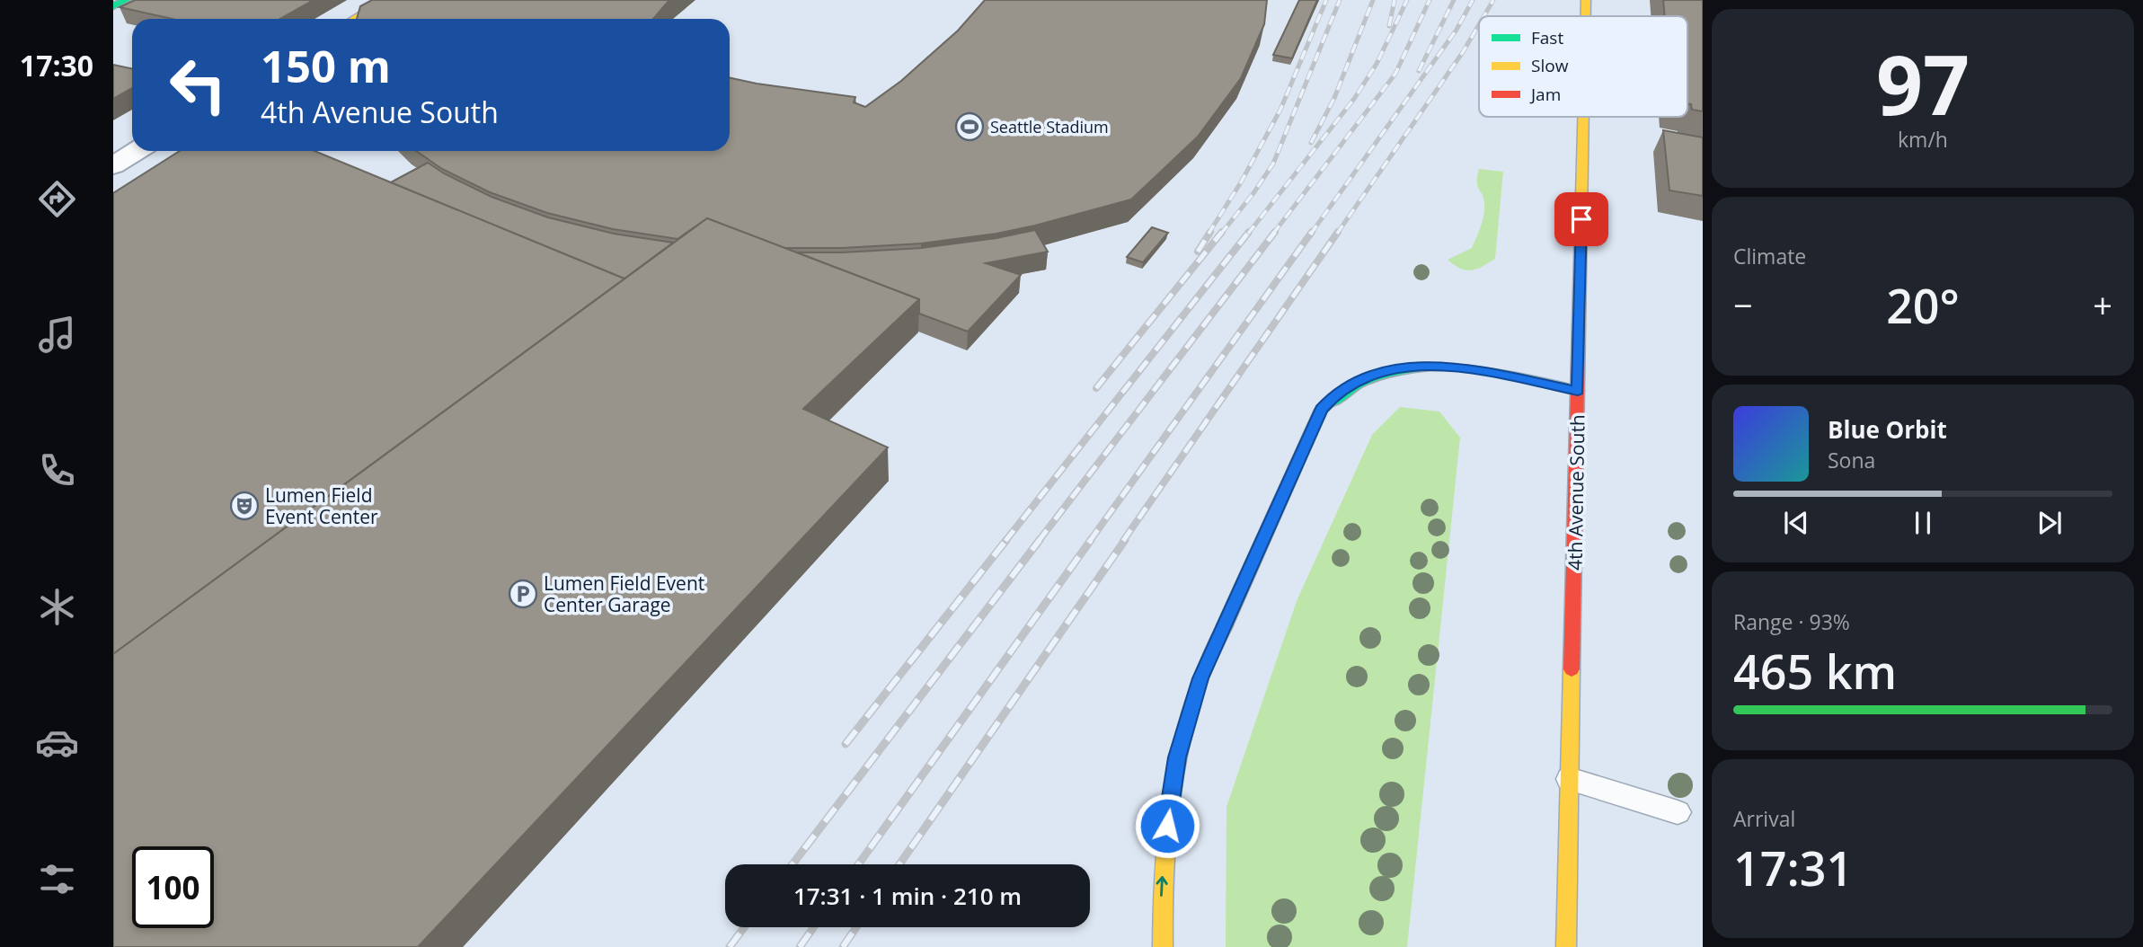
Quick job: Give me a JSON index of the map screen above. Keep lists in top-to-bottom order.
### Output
{
  "streets": {
    "main road": ["4th Avenue South"]
  },
  "places": {
    "sports": ["Seattle Stadium"],
    "theatre": ["Lumen Field Event Center"],
    "parking": ["Lumen Field Event Center Garage"]
  },
  "legend": ["Fast", "Slow", "Jam"],
  "page": {
    "tabs": "17:30",
    "tile": [
      ["97", "km/h"],
      "Climate",
      ["Range · 93%", "465 km"],
      ["Arrival", "17:31"]
    ],
    "turn": ["150 m", "4th Avenue South"],
    "heat": ["−", "20°", "+"],
    "song": ["Blue Orbit", "Sona"],
    "limit": "100",
    "trip": "17:31 · 1 min · 210 m"
  }
}
